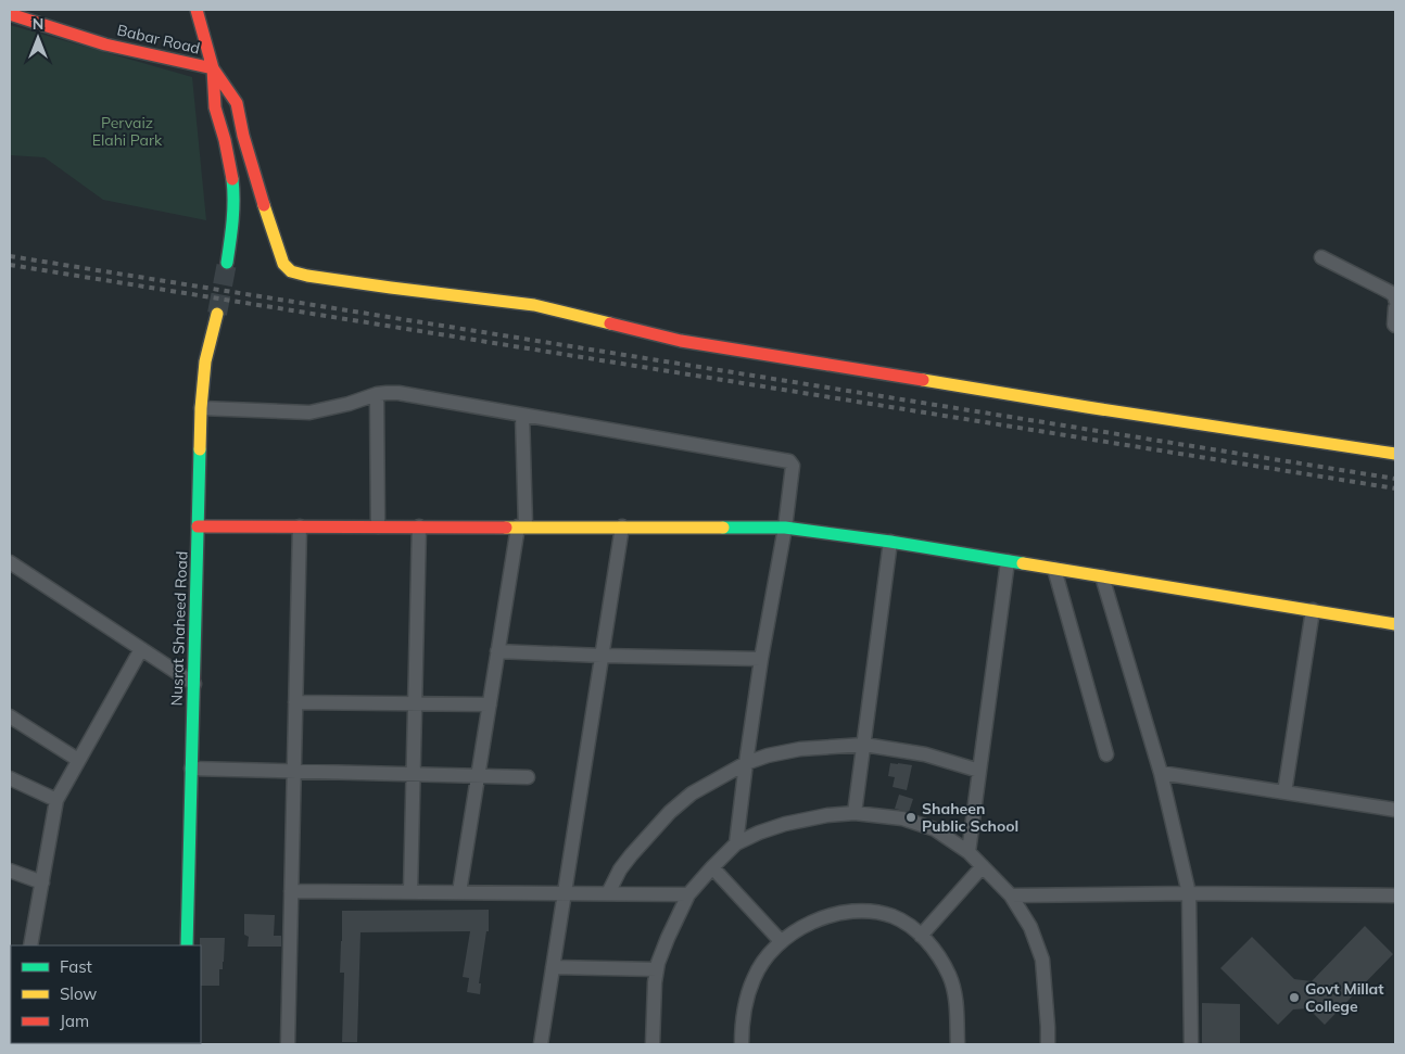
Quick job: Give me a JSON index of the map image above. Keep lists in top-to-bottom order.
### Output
{
  "streets": {
    "street": ["Babar Road", "Nusrat Shaheed Road"]
  },
  "parks": ["Pervaiz Elahi Park"],
  "places": ["Shaheen Public School", "Govt Millat College"],
  "legend": ["Fast", "Slow", "Jam"],
  "north": "top"
}
